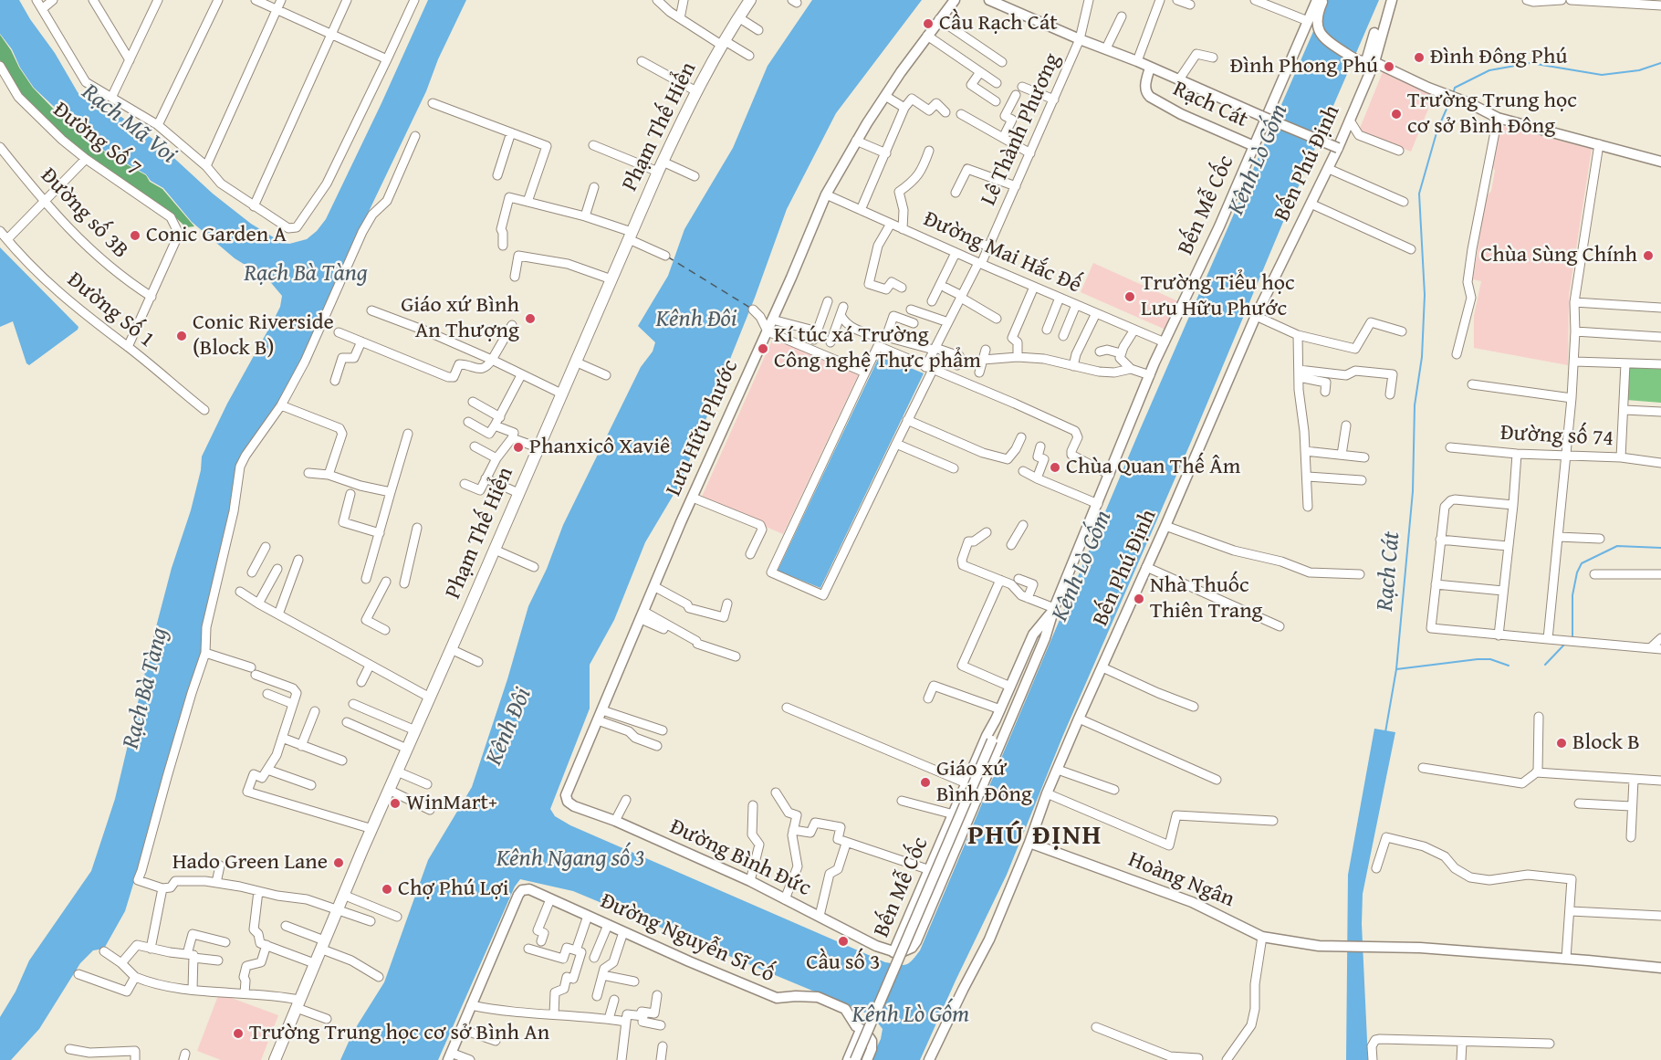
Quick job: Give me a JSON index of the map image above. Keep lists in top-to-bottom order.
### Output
{
  "streets": {
    "main road": ["Phạm Thế Hiển"],
    "street": [
      "Rạch Cát",
      "Lê Thành Phương",
      "Đường Số 7",
      "Bến Phú Định",
      "Bến Mễ Cốc",
      "Đường số 3B",
      "Đường Mai Hắc Đế",
      "Đường Số 1",
      "Lưu Hữu Phước",
      "Đường số 74",
      "Đường Bình Đức",
      "Hoàng Ngân",
      "Đường Nguyễn Sĩ Cố"
    ]
  },
  "crossings": [
    ["Rạch Cát", "Lê Thành Phương"],
    ["Rạch Cát", "Bến Phú Định"],
    ["Rạch Cát", "Bến Mễ Cốc"],
    ["Lê Thành Phương", "Đường Mai Hắc Đế"],
    ["Đường Số 7", "Đường số 3B"],
    ["Bến Phú Định", "Hoàng Ngân"],
    ["Bến Mễ Cốc", "Đường Mai Hắc Đế"],
    ["Bến Mễ Cốc", "Đường Bình Đức"],
    ["Đường Mai Hắc Đế", "Lưu Hữu Phước"],
    ["Lưu Hữu Phước", "Đường Bình Đức"]
  ],
  "districts": ["PHÚ ĐỊNH"],
  "water": [
    "Rạch Mã Voi",
    "Kênh Lò Gốm",
    "Rạch Bà Tàng",
    "Kênh Đôi",
    "Rạch Cát",
    "Kênh Ngang số 3"
  ],
  "places": [
    "Cầu Rạch Cát",
    "Đình Đông Phú",
    "Đình Phong Phú",
    "Trường Trung học cơ sở Bình Đông",
    "Conic Garden A",
    "Chùa Sùng Chính",
    "Trường Tiểu học Lưu Hữu Phước",
    "Giáo xứ Bình An Thượng",
    "Conic Riverside (Block B)",
    "Kí túc xá Trường Công nghệ Thực phẩm",
    "Phanxicô Xaviê",
    "Chùa Quan Thế Âm",
    "Nhà Thuốc Thiên Trang",
    "Block B",
    "Giáo xứ Bình Đông",
    "WinMart+",
    "Hado Green Lane",
    "Chợ Phú Lợi",
    "Cầu số 3",
    "Trường Trung học cơ sở Bình An"
  ]
}
